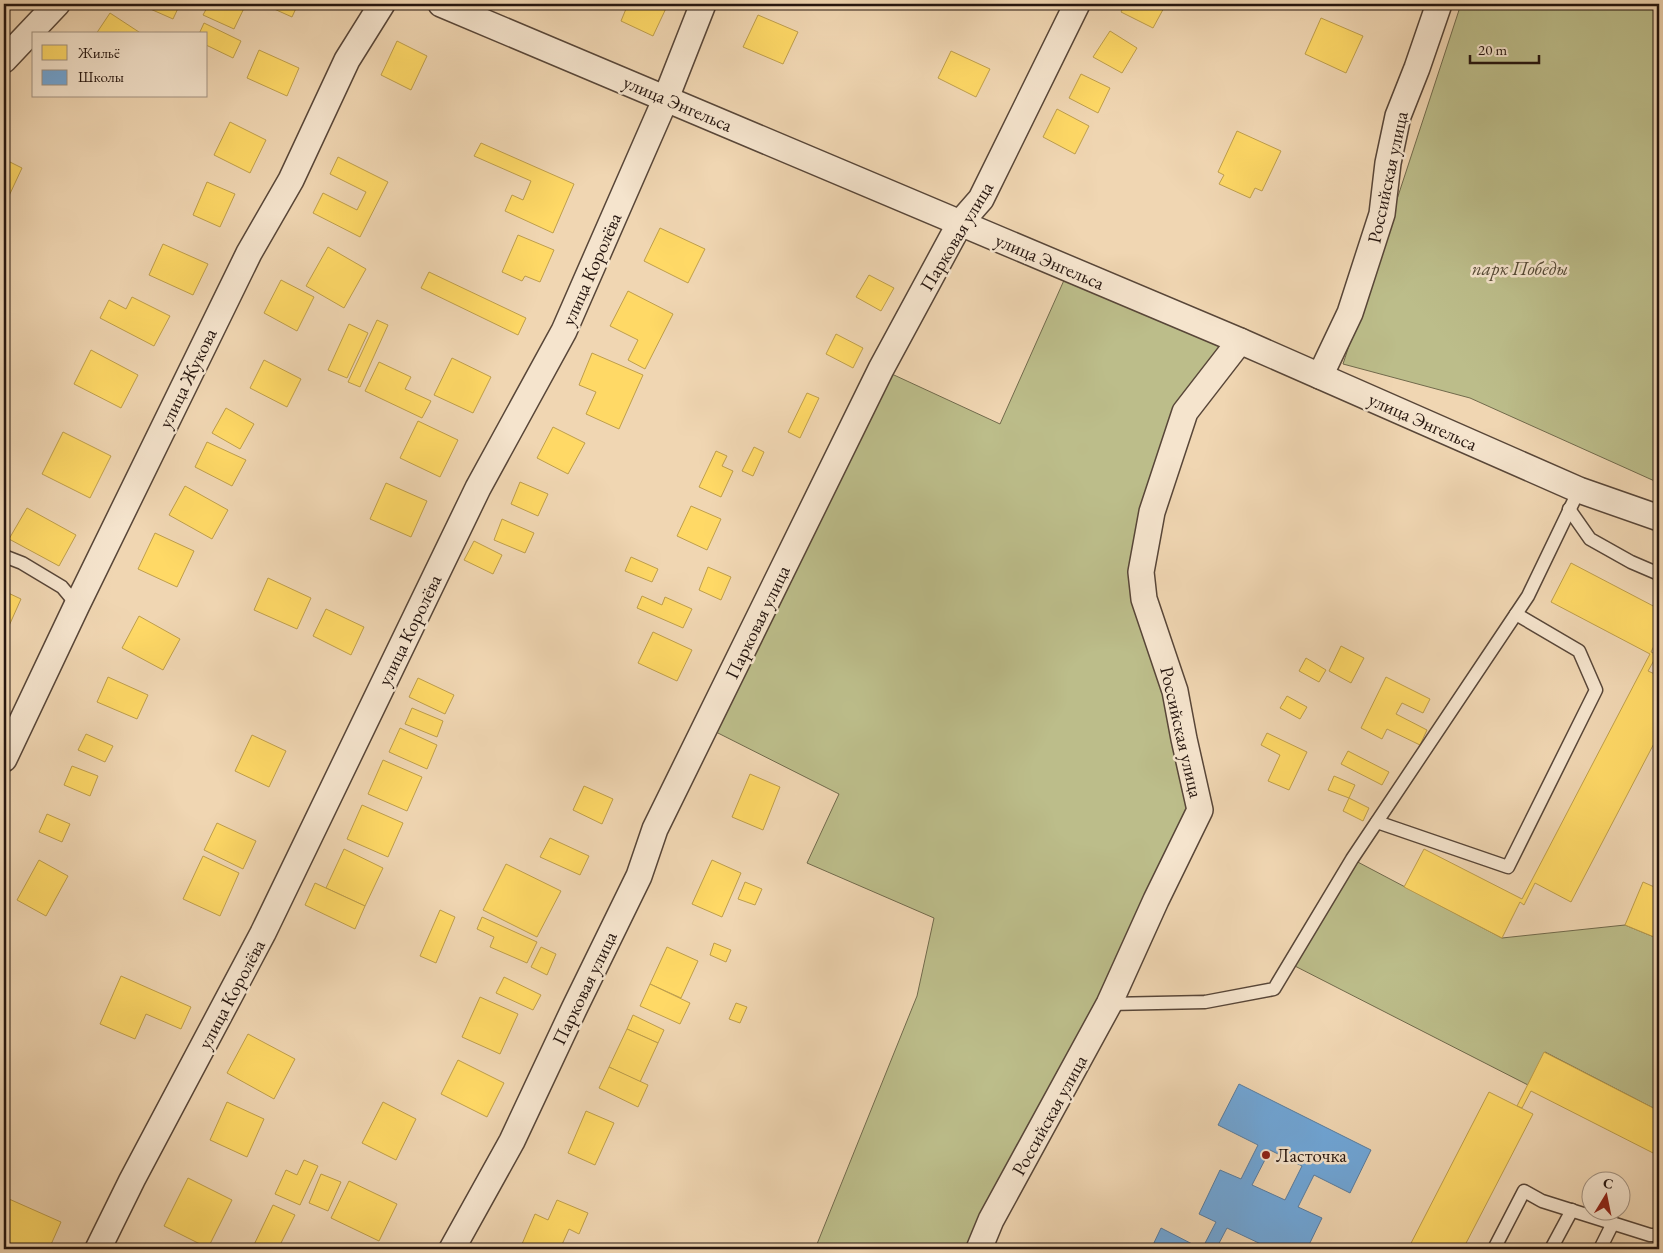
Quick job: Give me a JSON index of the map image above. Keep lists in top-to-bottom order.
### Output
{
  "streets": {
    "street": [
      "улица Энгельса",
      "Российская улица",
      "Парковая улица",
      "улица Королёва",
      "улица Жукова"
    ]
  },
  "crossings": [
    ["улица Энгельса", "Российская улица"],
    ["улица Энгельса", "Парковая улица"],
    ["улица Энгельса", "улица Королёва"]
  ],
  "parks": ["парк Победы"],
  "places": ["Ласточка"],
  "legend": ["Жильё", "Школы"],
  "scale_bar": "20 m",
  "north": "top"
}
